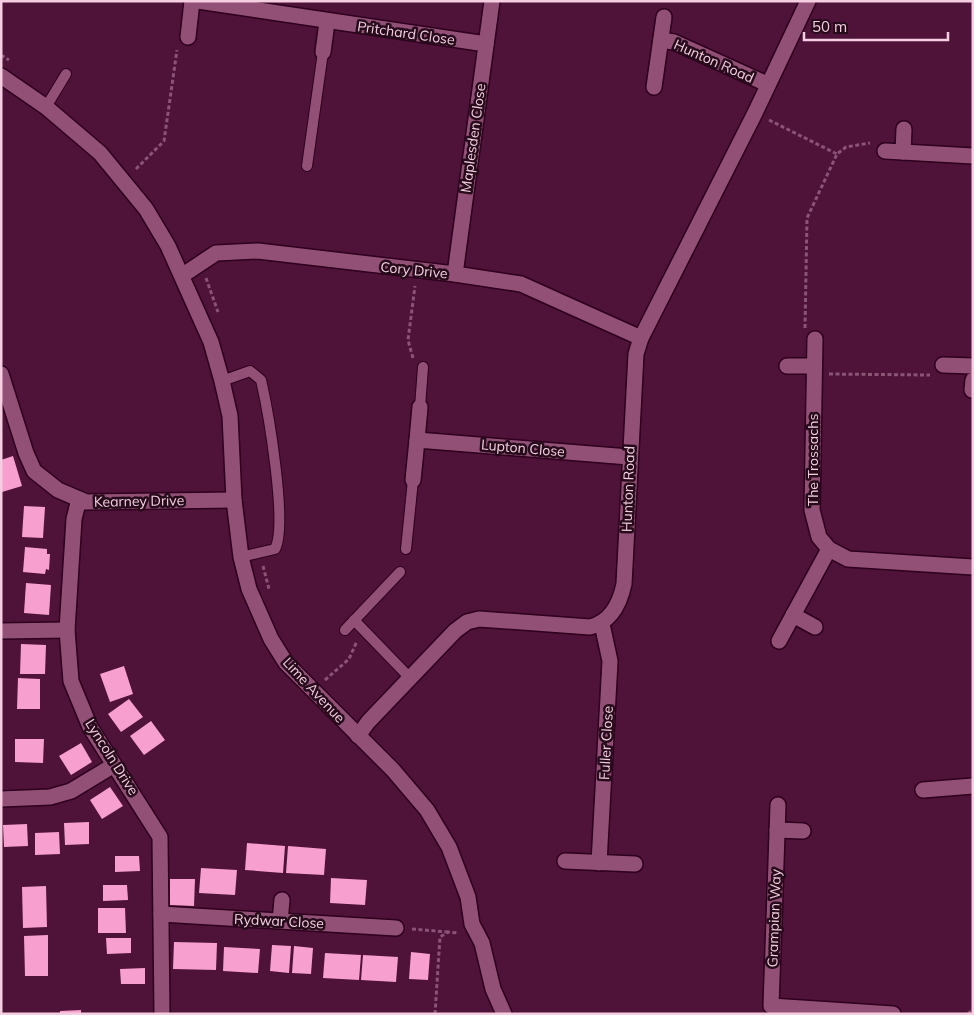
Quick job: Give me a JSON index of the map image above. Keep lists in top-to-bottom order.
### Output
{
  "streets": {
    "street": [
      "Pritchard Close",
      "Hunton Road",
      "Maplesden Close",
      "Cory Drive",
      "Lupton Close",
      "The Trossachs",
      "Kearney Drive",
      "Lime Avenue",
      "Fuller Close",
      "Lyncoln Drive",
      "Grampian Way",
      "Rydwar Close"
    ]
  },
  "crossings": [
    ["Pritchard Close", "Maplesden Close"],
    ["Hunton Road", "Cory Drive"],
    ["Hunton Road", "Lupton Close"],
    ["Hunton Road", "Fuller Close"],
    ["Maplesden Close", "Cory Drive"],
    ["Cory Drive", "Lime Avenue"],
    ["Kearney Drive", "Lime Avenue"],
    ["Kearney Drive", "Lyncoln Drive"],
    ["Lyncoln Drive", "Rydwar Close"]
  ],
  "scale_bar": "50 m"
}
